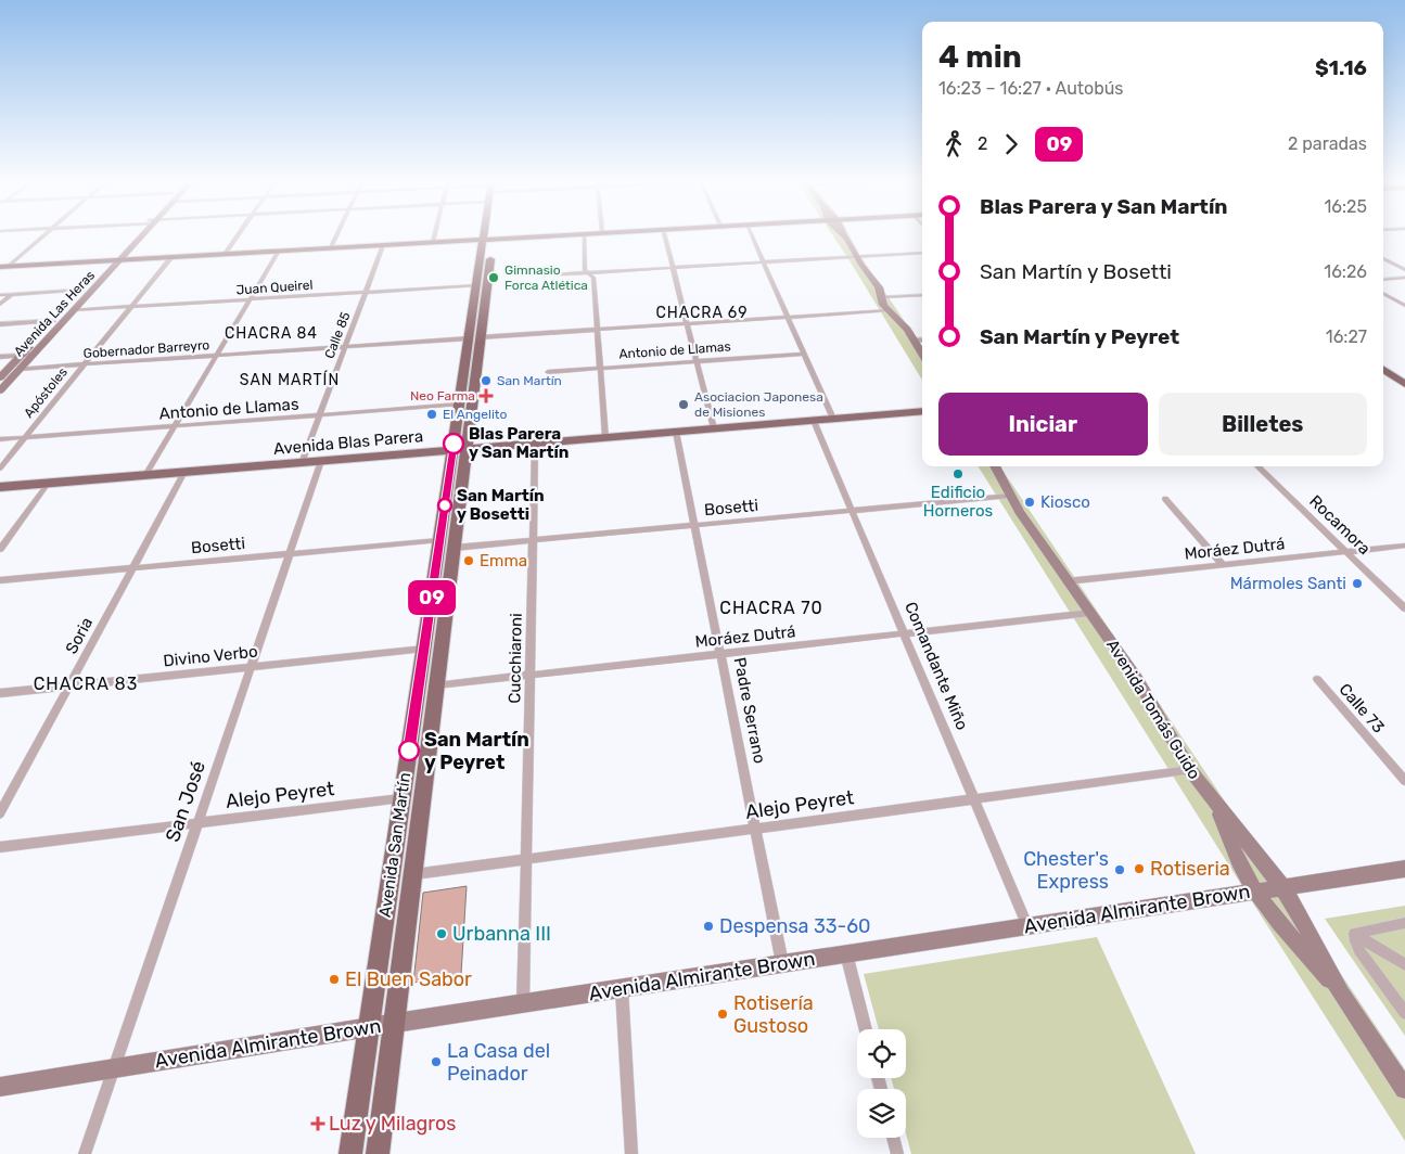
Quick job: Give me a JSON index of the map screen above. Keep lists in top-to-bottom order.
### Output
{
  "streets": {
    "main road": [
      "Avenida Las Heras",
      "Avenida Blas Parera",
      "Avenida Tomás Guido",
      "Avenida San Martín",
      "Avenida Almirante Brown"
    ],
    "street": [
      "Juan Queirel",
      "Calle 85",
      "Gobernador Barreyro",
      "Antonio de Llamas",
      "Apóstoles",
      "Bosetti",
      "Rocamora",
      "Moráez Dutrá",
      "Soria",
      "Divino Verbo",
      "Cucchiaroni",
      "Comandante Miño",
      "Calle 73",
      "Padre Serrano",
      "Alejo Peyret",
      "San José"
    ]
  },
  "crossings": [
    ["Juan Queirel", "Avenida Las Heras"],
    ["Juan Queirel", "Calle 85"],
    ["Juan Queirel", "Apóstoles"],
    ["Juan Queirel", "Avenida San Martín"],
    ["Avenida Las Heras", "Gobernador Barreyro"],
    ["Calle 85", "Gobernador Barreyro"],
    ["Calle 85", "Antonio de Llamas"],
    ["Calle 85", "Avenida Blas Parera"],
    ["Gobernador Barreyro", "Apóstoles"],
    ["Gobernador Barreyro", "Avenida San Martín"],
    ["Antonio de Llamas", "Apóstoles"],
    ["Antonio de Llamas", "Avenida San Martín"],
    ["Avenida Blas Parera", "Soria"],
    ["Avenida Blas Parera", "Cucchiaroni"],
    ["Avenida Blas Parera", "Comandante Miño"],
    ["Avenida Blas Parera", "Padre Serrano"],
    ["Avenida Blas Parera", "San José"],
    ["Avenida Blas Parera", "Avenida San Martín"],
    ["Bosetti", "Soria"],
    ["Bosetti", "Cucchiaroni"],
    ["Bosetti", "Comandante Miño"],
    ["Bosetti", "Avenida Tomás Guido"],
    ["Bosetti", "Padre Serrano"],
    ["Bosetti", "San José"],
    ["Bosetti", "Avenida San Martín"],
    ["Rocamora", "Moráez Dutrá"],
    ["Moráez Dutrá", "Cucchiaroni"],
    ["Moráez Dutrá", "Comandante Miño"],
    ["Moráez Dutrá", "Avenida Tomás Guido"],
    ["Moráez Dutrá", "Padre Serrano"],
    ["Moráez Dutrá", "Avenida San Martín"],
    ["Soria", "Divino Verbo"],
    ["Divino Verbo", "San José"],
    ["Divino Verbo", "Avenida San Martín"],
    ["Cucchiaroni", "Alejo Peyret"],
    ["Cucchiaroni", "Avenida Almirante Brown"],
    ["Comandante Miño", "Alejo Peyret"],
    ["Comandante Miño", "Avenida Almirante Brown"],
    ["Avenida Tomás Guido", "Alejo Peyret"],
    ["Avenida Tomás Guido", "Avenida Almirante Brown"],
    ["Padre Serrano", "Alejo Peyret"],
    ["Padre Serrano", "Avenida Almirante Brown"],
    ["Alejo Peyret", "San José"],
    ["Alejo Peyret", "Avenida San Martín"],
    ["San José", "Avenida Almirante Brown"],
    ["Avenida San Martín", "Avenida Almirante Brown"]
  ],
  "districts": [
    "CHACRA 69",
    "CHACRA 84",
    "SAN MARTÍN",
    "CHACRA 70",
    "CHACRA 83"
  ],
  "places": {
    "other": [
      "Gimnasio Forca Atlética",
      "San Martín",
      "Asociacion Japonesa de Misiones",
      "El Angelito",
      "Blas Parera y San Martín",
      "Edificio Horneros",
      "Kiosco",
      "San Martín y Bosetti",
      "Emma",
      "Mármoles Santi",
      "San Martín y Peyret",
      "Rotiseria",
      "Chester's Express",
      "Despensa 33-60",
      "Urbanna III",
      "El Buen Sabor",
      "Rotisería Gustoso",
      "La Casa del Peinador"
    ],
    "health": ["Neo Farma", "Luz y Milagros"]
  },
  "lines": ["bus line 09"],
  "page": {
    "on_map": "09",
    "heading": ["4 min", "16:23 – 16:27 · Autobús", "$1.16"],
    "legs": ["2", "09", "2 paradas"],
    "list": [
      {
        "name": "Blas Parera y San Martín",
        "value": "16:25"
      },
      {
        "name": "San Martín y Bosetti",
        "value": "16:26"
      },
      {
        "name": "San Martín y Peyret",
        "value": "16:27"
      }
    ],
    "buttons": ["Iniciar", "Billetes"]
  }
}
